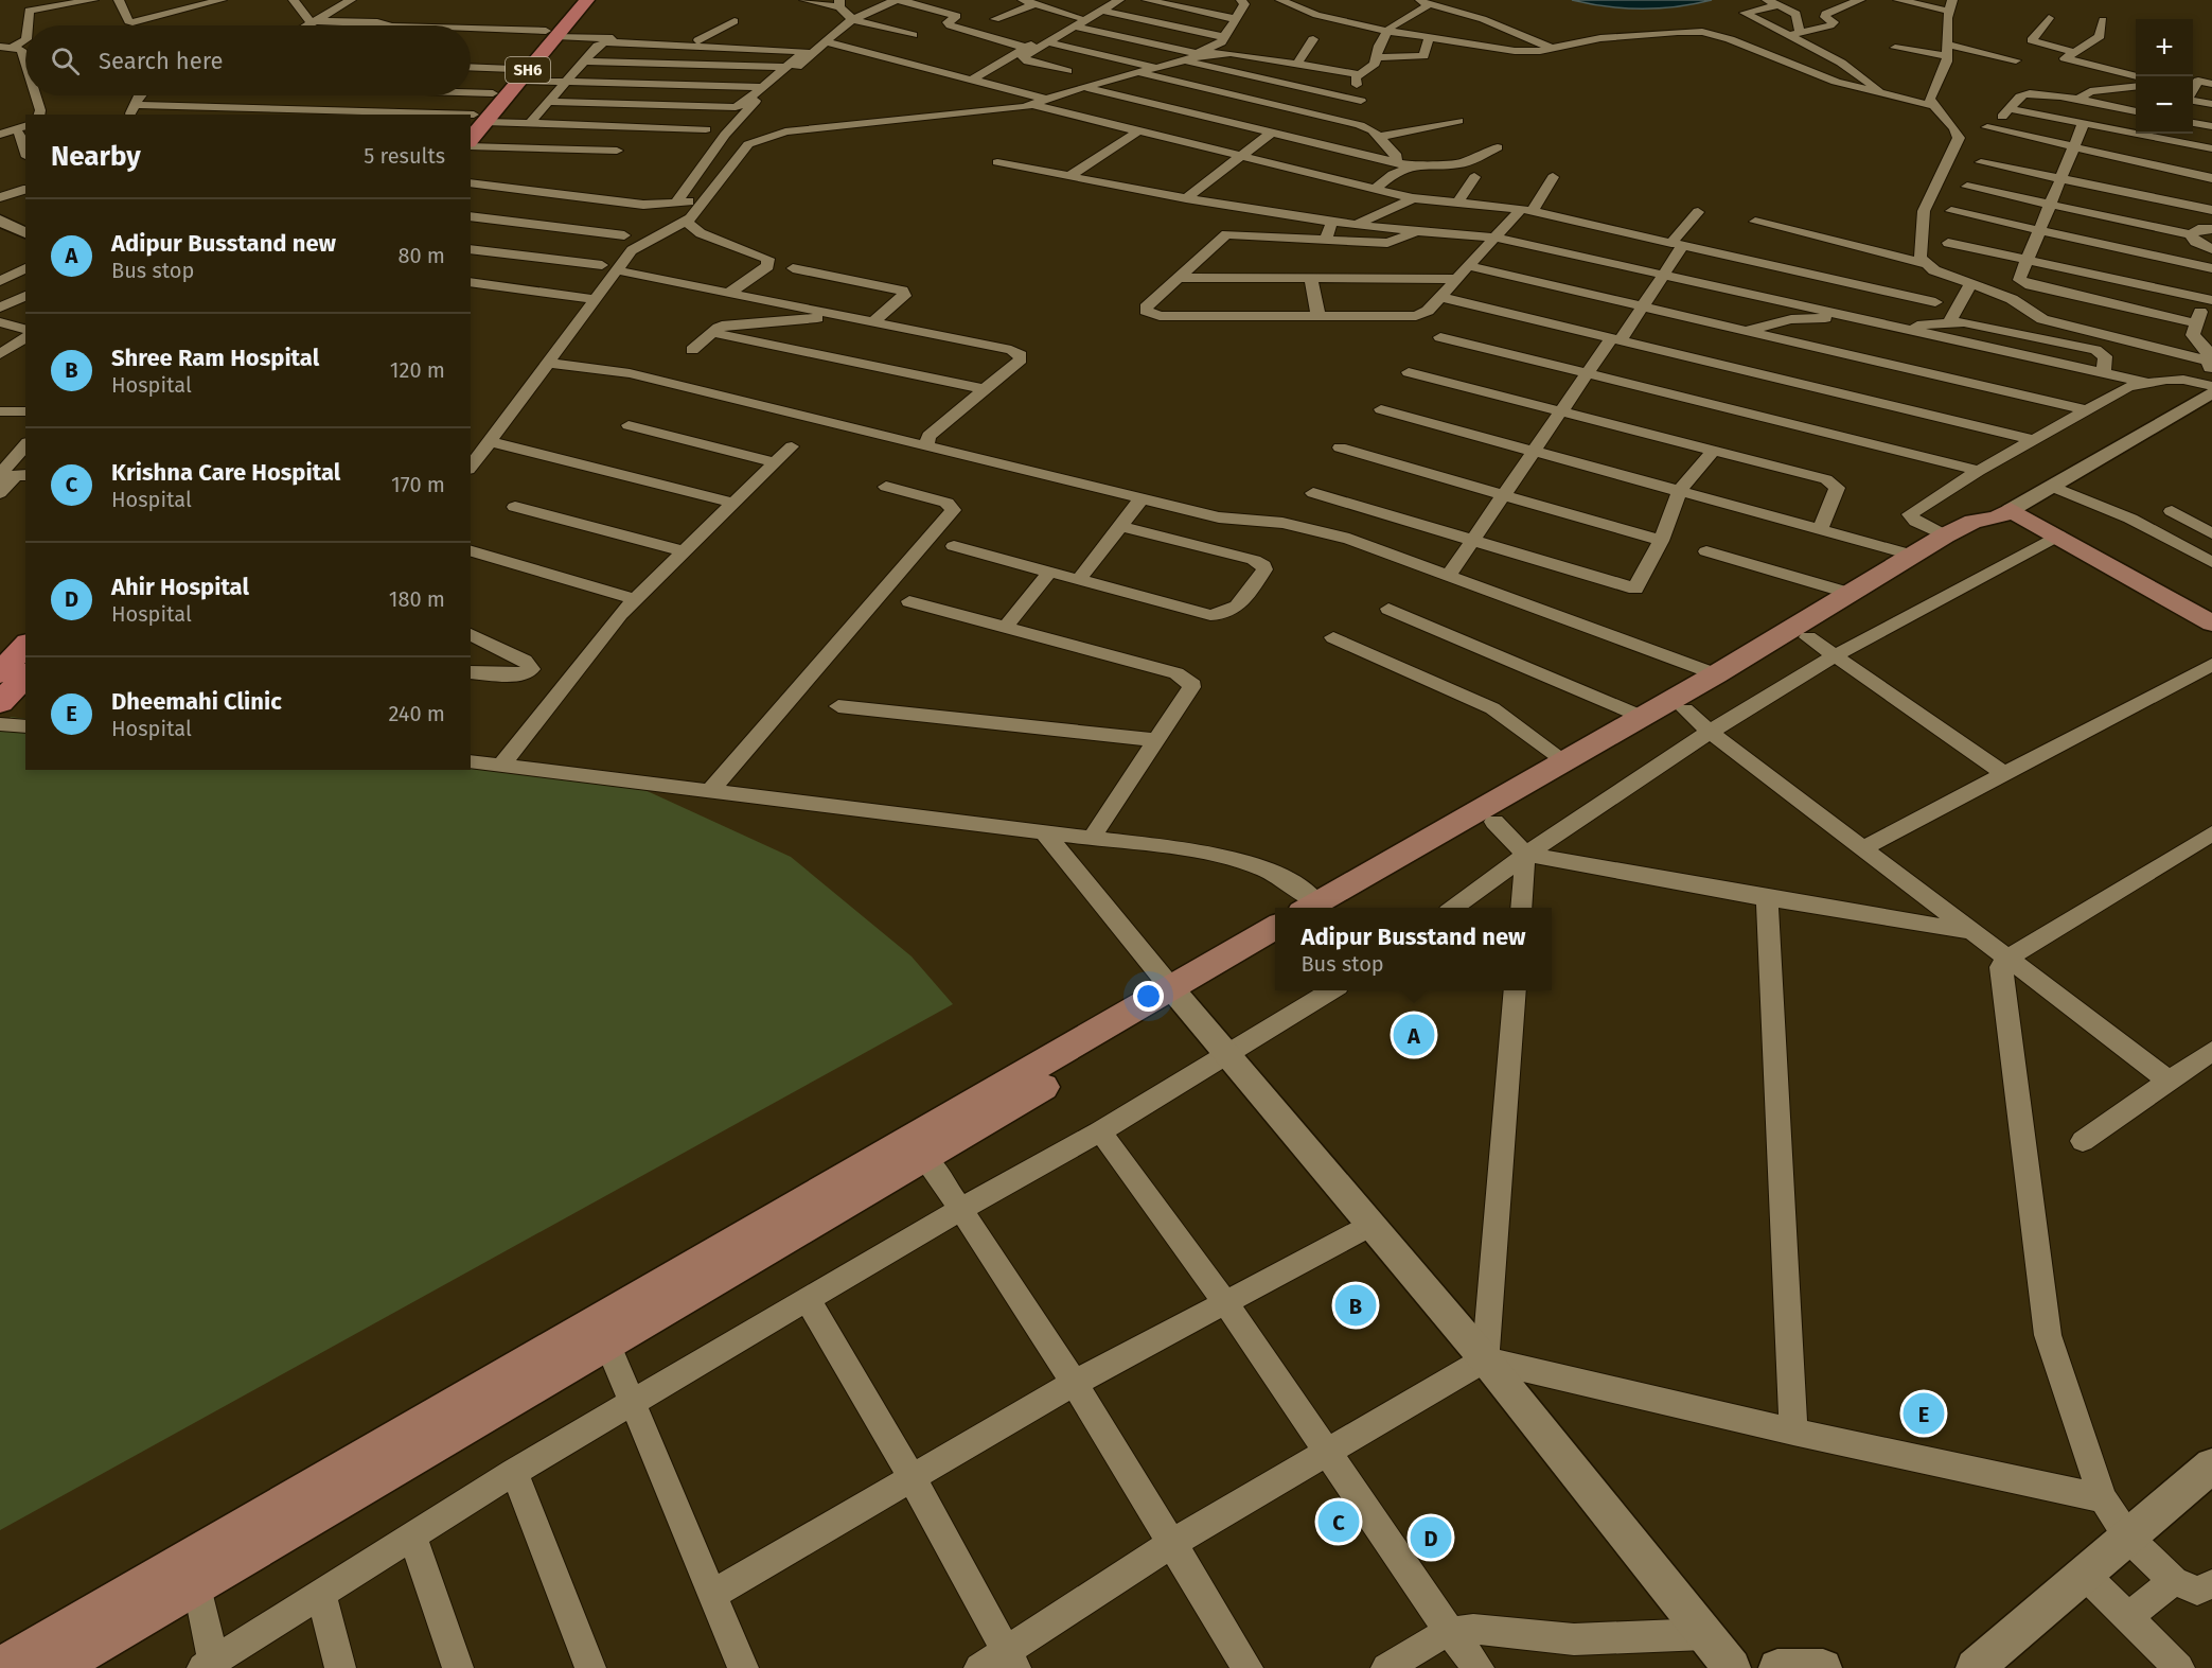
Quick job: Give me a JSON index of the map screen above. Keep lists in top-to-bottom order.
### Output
{
  "streets": {
    "main road": ["SH6"]
  },
  "page": {
    "map_buttons": ["+", "−"],
    "search": "Search here",
    "heading": ["Nearby", "5 results"],
    "list": [
      {
        "mark": "A",
        "name": "Adipur Busstand new",
        "note": "Bus stop",
        "value": "80 m"
      },
      {
        "mark": "B",
        "name": "Shree Ram Hospital",
        "note": "Hospital",
        "value": "120 m"
      },
      {
        "mark": "C",
        "name": "Krishna Care Hospital",
        "note": "Hospital",
        "value": "170 m"
      },
      {
        "mark": "D",
        "name": "Ahir Hospital",
        "note": "Hospital",
        "value": "180 m"
      },
      {
        "mark": "E",
        "name": "Dheemahi Clinic",
        "note": "Hospital",
        "value": "240 m"
      }
    ],
    "popup": ["Adipur Busstand new", "Bus stop"],
    "pins": [
      "A",
      "B",
      "E",
      "C",
      "D"
    ]
  }
}
